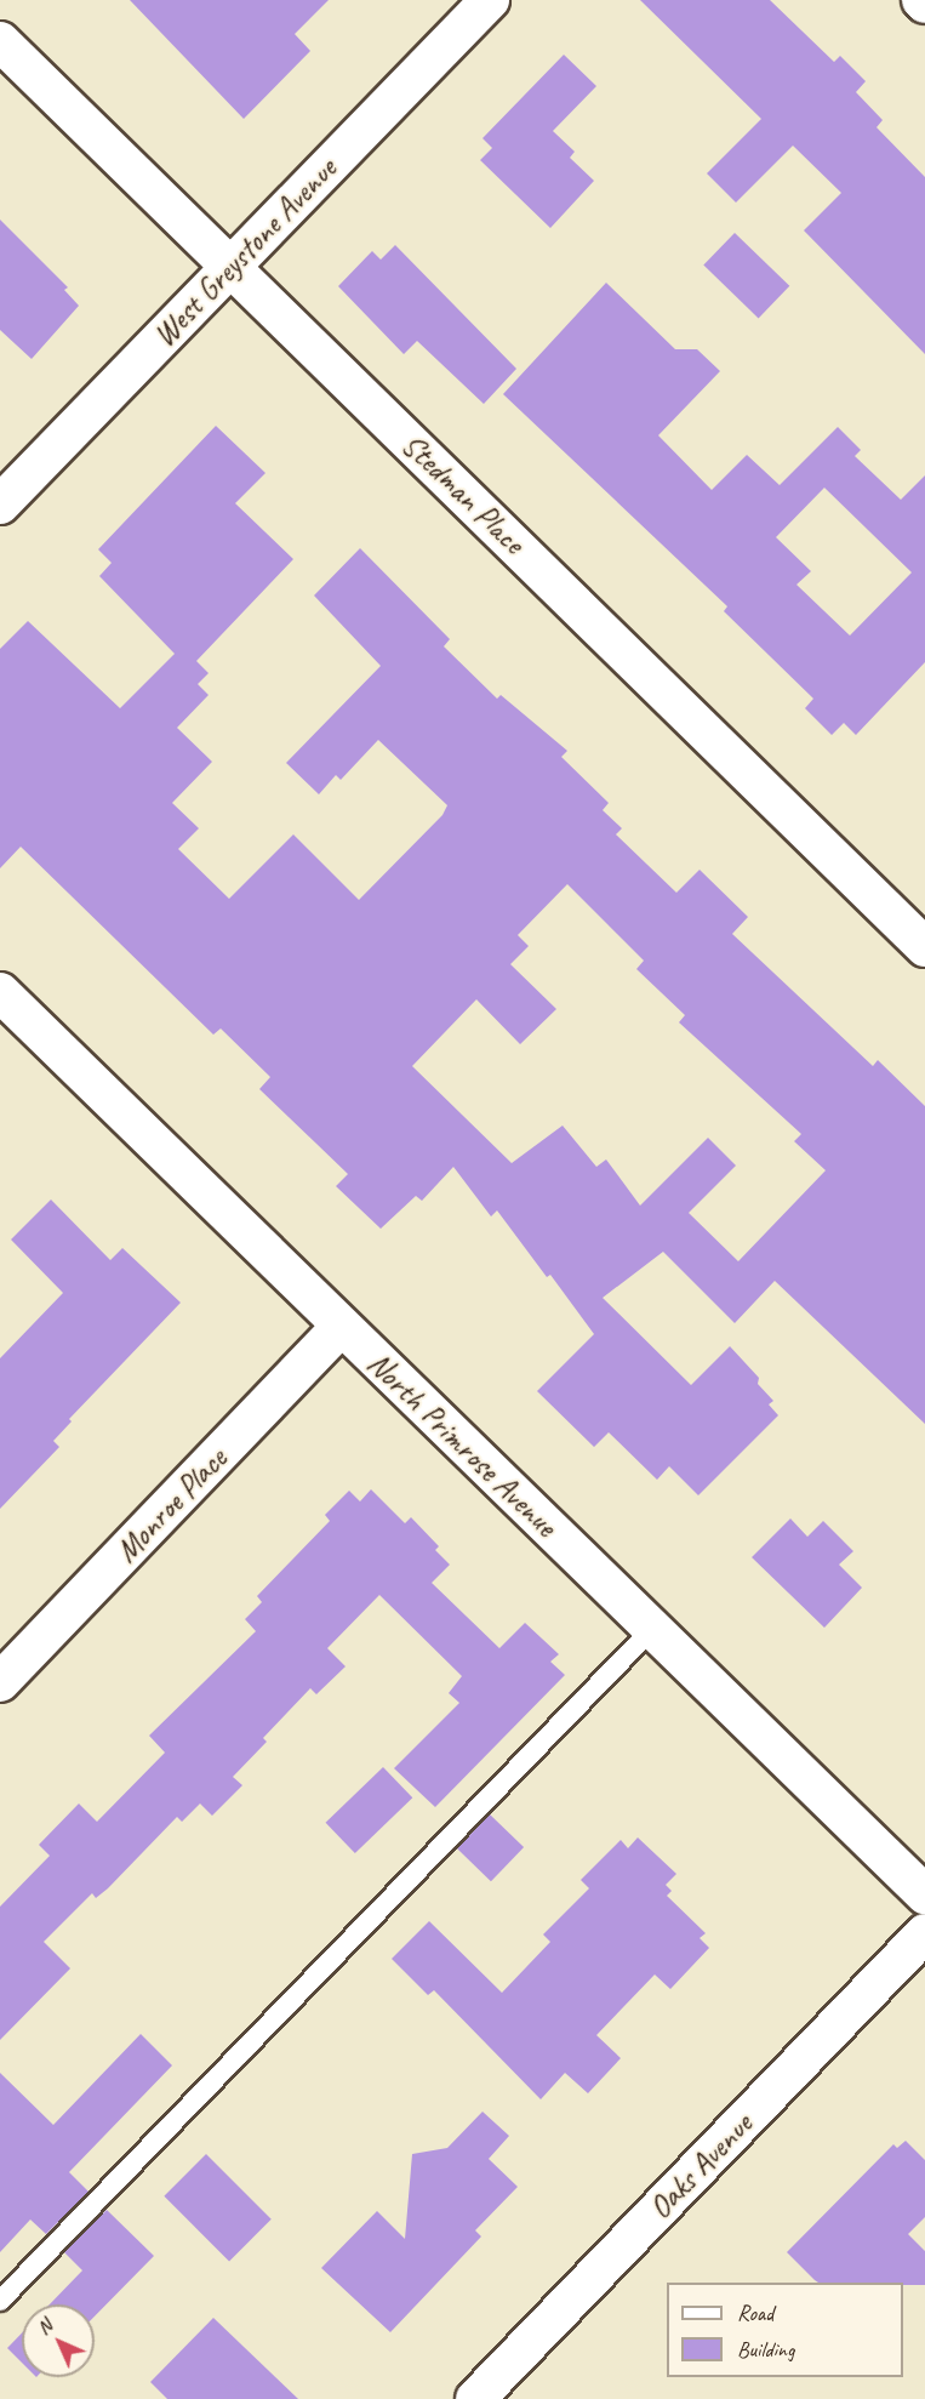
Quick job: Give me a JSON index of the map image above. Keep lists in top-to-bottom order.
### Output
{
  "streets": {
    "street": [
      "West Greystone Avenue",
      "Stedman Place",
      "North Primrose Avenue",
      "Monroe Place",
      "Oaks Avenue"
    ]
  },
  "crossings": [
    ["West Greystone Avenue", "Stedman Place"],
    ["North Primrose Avenue", "Monroe Place"]
  ],
  "legend": ["Road", "Building"],
  "north": "top left"
}
